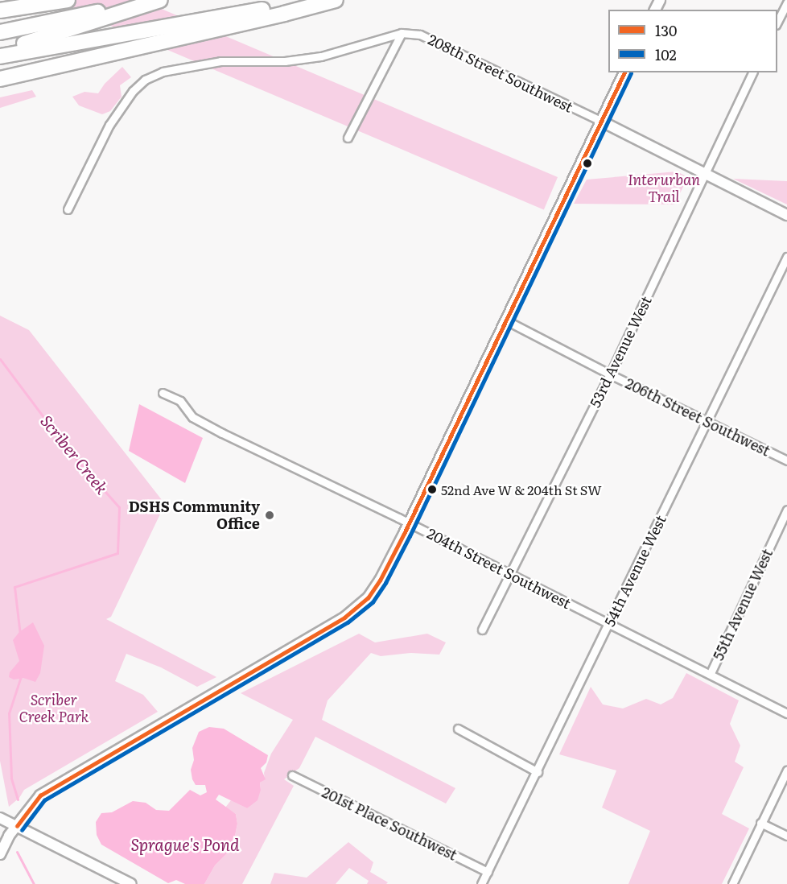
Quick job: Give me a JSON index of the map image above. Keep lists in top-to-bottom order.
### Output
{
  "streets": {
    "street": [
      "208th Street Southwest",
      "53rd Avenue West",
      "206th Street Southwest",
      "204th Street Southwest",
      "54th Avenue West",
      "55th Avenue West",
      "201st Place Southwest"
    ]
  },
  "crossings": [
    ["208th Street Southwest", "53rd Avenue West"],
    ["53rd Avenue West", "206th Street Southwest"],
    ["53rd Avenue West", "204th Street Southwest"],
    ["206th Street Southwest", "54th Avenue West"],
    ["204th Street Southwest", "54th Avenue West"],
    ["204th Street Southwest", "55th Avenue West"],
    ["54th Avenue West", "201st Place Southwest"]
  ],
  "water": ["Scriber Creek", "Sprague's Pond"],
  "parks": ["Interurban Trail", "Scriber Creek Park"],
  "places": ["52nd Ave W & 204th St SW", "DSHS Community Office"],
  "lines": ["transit line 130", "transit line 102"],
  "legend": ["130", "102"]
}
